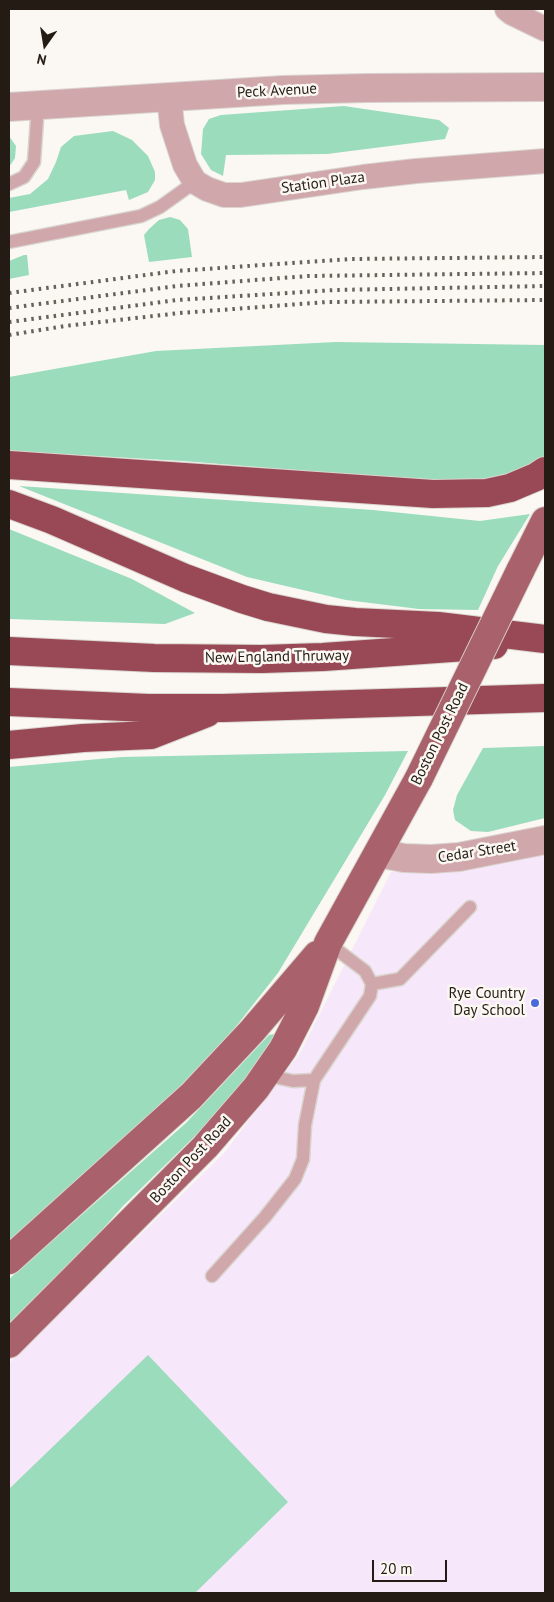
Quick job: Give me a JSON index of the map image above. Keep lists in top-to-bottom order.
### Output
{
  "streets": {
    "highway": ["New England Thruway"],
    "main road": ["Boston Post Road"],
    "street": ["Peck Avenue", "Station Plaza", "Cedar Street"]
  },
  "crossings": [
    ["Boston Post Road", "Cedar Street"]
  ],
  "places": ["Rye Country Day School"],
  "scale_bar": "20 m",
  "north": "bottom"
}
